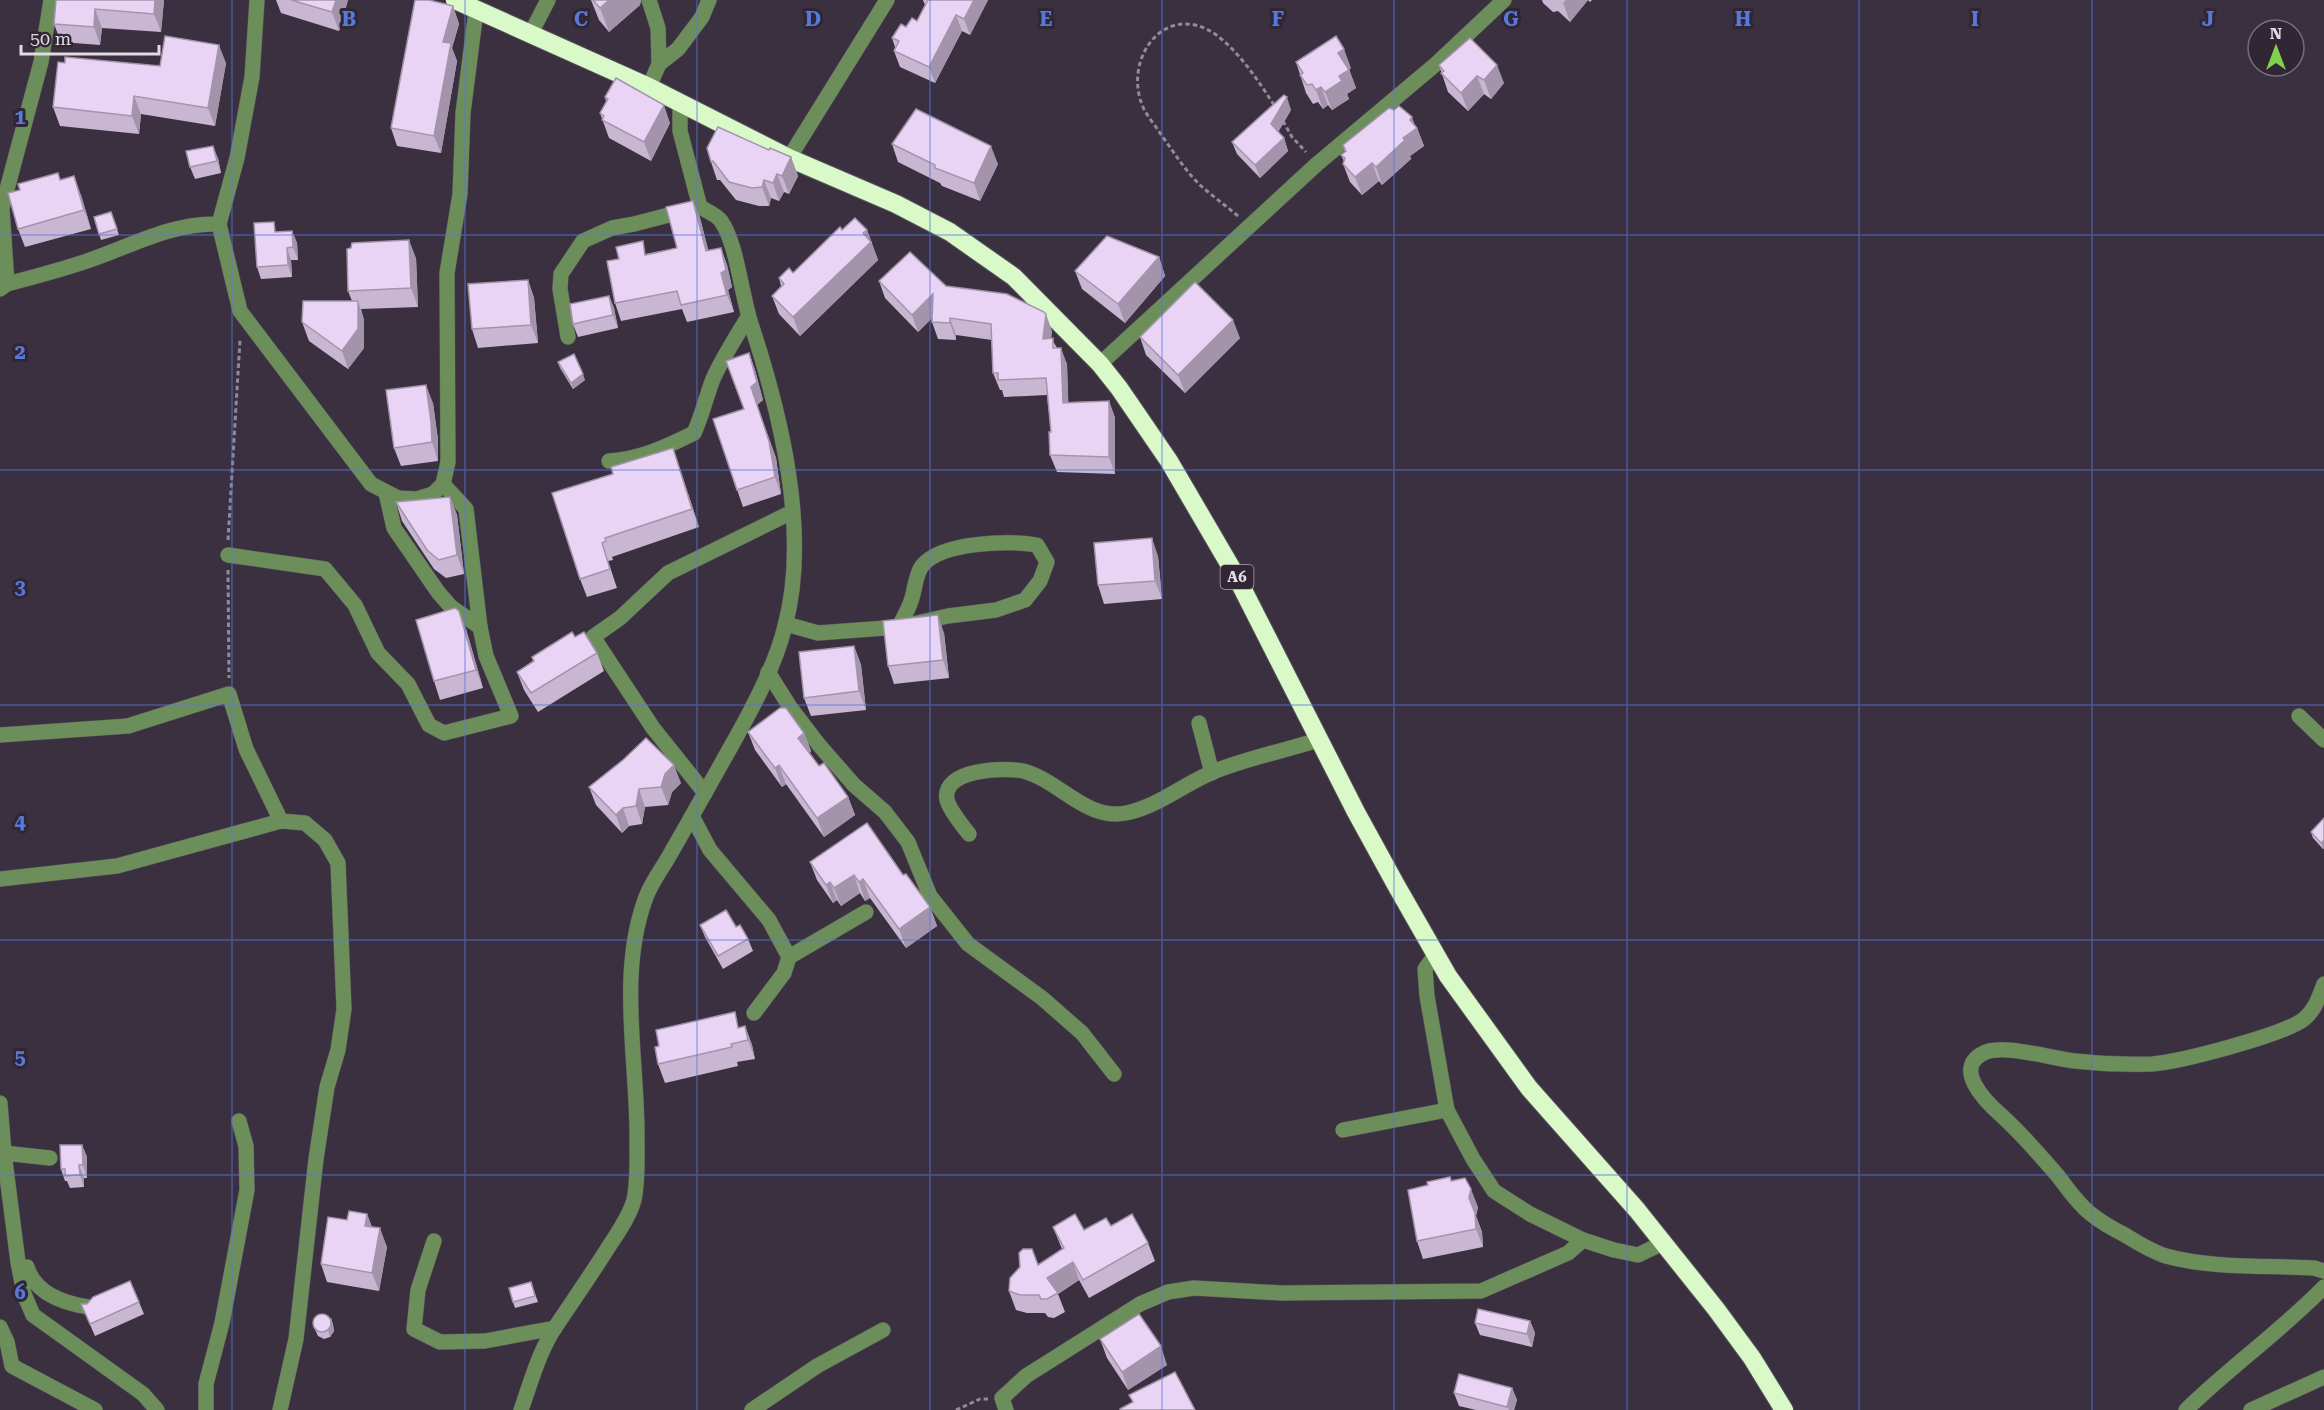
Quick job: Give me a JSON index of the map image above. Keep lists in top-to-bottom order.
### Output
{
  "streets": {
    "highway": ["A6"]
  },
  "scale_bar": "50 m",
  "north": "top",
  "grid": {
    "columns": [
      "B",
      "C",
      "D",
      "E",
      "F",
      "G",
      "H",
      "I",
      "J"
    ],
    "rows": [
      "1",
      "2",
      "3",
      "4",
      "5",
      "6"
    ]
  }
}
